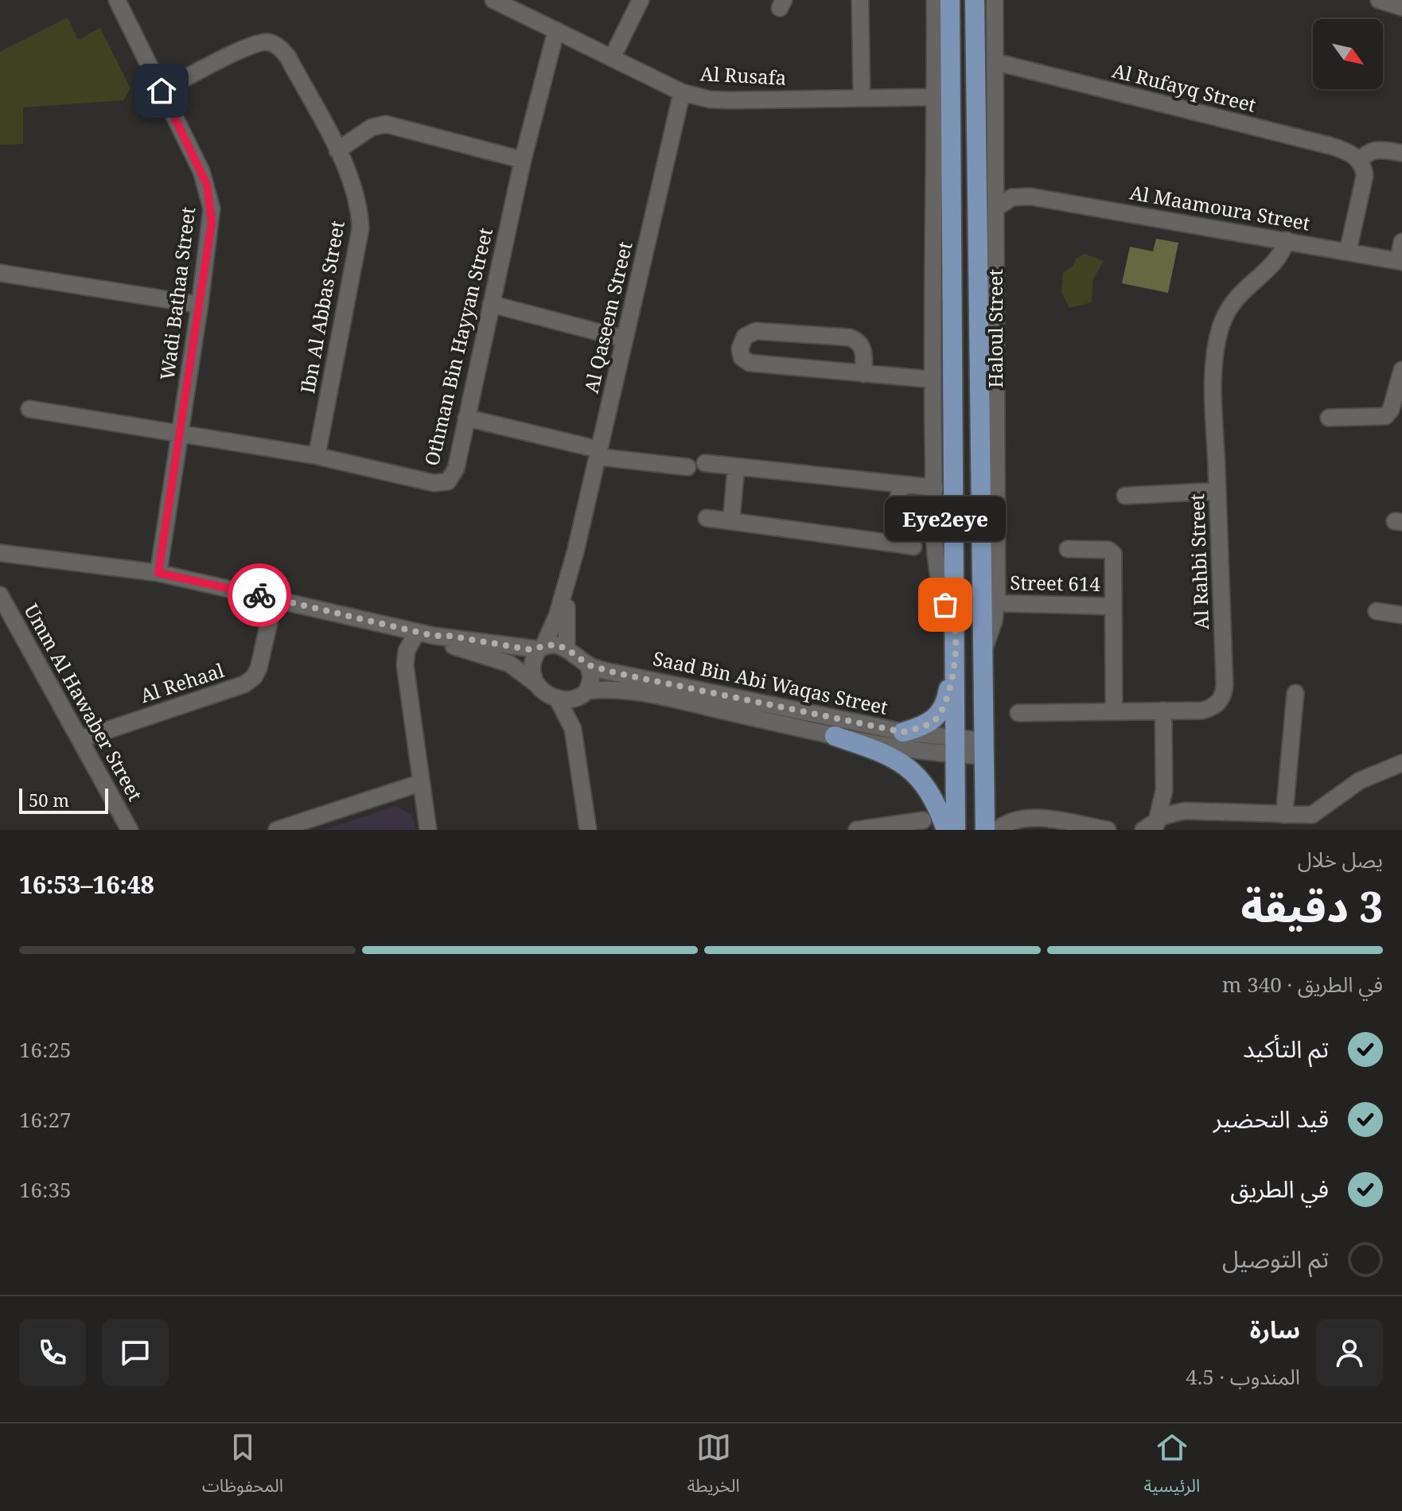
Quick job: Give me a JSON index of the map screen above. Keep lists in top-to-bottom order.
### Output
{
  "streets": {
    "main road": ["Haloul Street"],
    "street": [
      "Al Rusafa",
      "Al Rufayq Street",
      "Al Maamoura Street",
      "Wadi Bathaa Street",
      "Ibn Al Abbas Street",
      "Al Qaseem Street",
      "Othman Bin Hayyan Street",
      "Al Rahbi Street",
      "Street 614",
      "Al Rehaal",
      "Saad Bin Abi Waqas Street",
      "Umm Al Hawaber Street"
    ]
  },
  "crossings": [
    ["Al Rusafa", "Al Qaseem Street"],
    ["Al Rusafa", "Othman Bin Hayyan Street"],
    ["Al Rufayq Street", "Haloul Street"],
    ["Al Maamoura Street", "Haloul Street"],
    ["Al Maamoura Street", "Al Rahbi Street"],
    ["Wadi Bathaa Street", "Ibn Al Abbas Street"],
    ["Wadi Bathaa Street", "Othman Bin Hayyan Street"],
    ["Ibn Al Abbas Street", "Othman Bin Hayyan Street"],
    ["Al Qaseem Street", "Saad Bin Abi Waqas Street"],
    ["Haloul Street", "Street 614"],
    ["Haloul Street", "Saad Bin Abi Waqas Street"],
    ["Al Rahbi Street", "Street 614"],
    ["Al Rehaal", "Umm Al Hawaber Street"]
  ],
  "places": ["Eye2eye"],
  "scale_bar": "50 m",
  "north": "bottom right",
  "page": {
    "bubble": "Eye2eye",
    "scale": "50 m",
    "heading": ["3 دقيقة", "يصل خلال", "16:48–16:53"],
    "panel": ["سارة", "المندوب · 4.5"],
    "bar": "في الطريق · 340 m",
    "list": [
      ["تم التأكيد", "16:25"],
      ["قيد التحضير", "16:27"],
      ["في الطريق", "16:35"],
      "تم التوصيل"
    ],
    "tabs": ["الرئيسية", "الخريطة", "المحفوظات"]
  }
}
